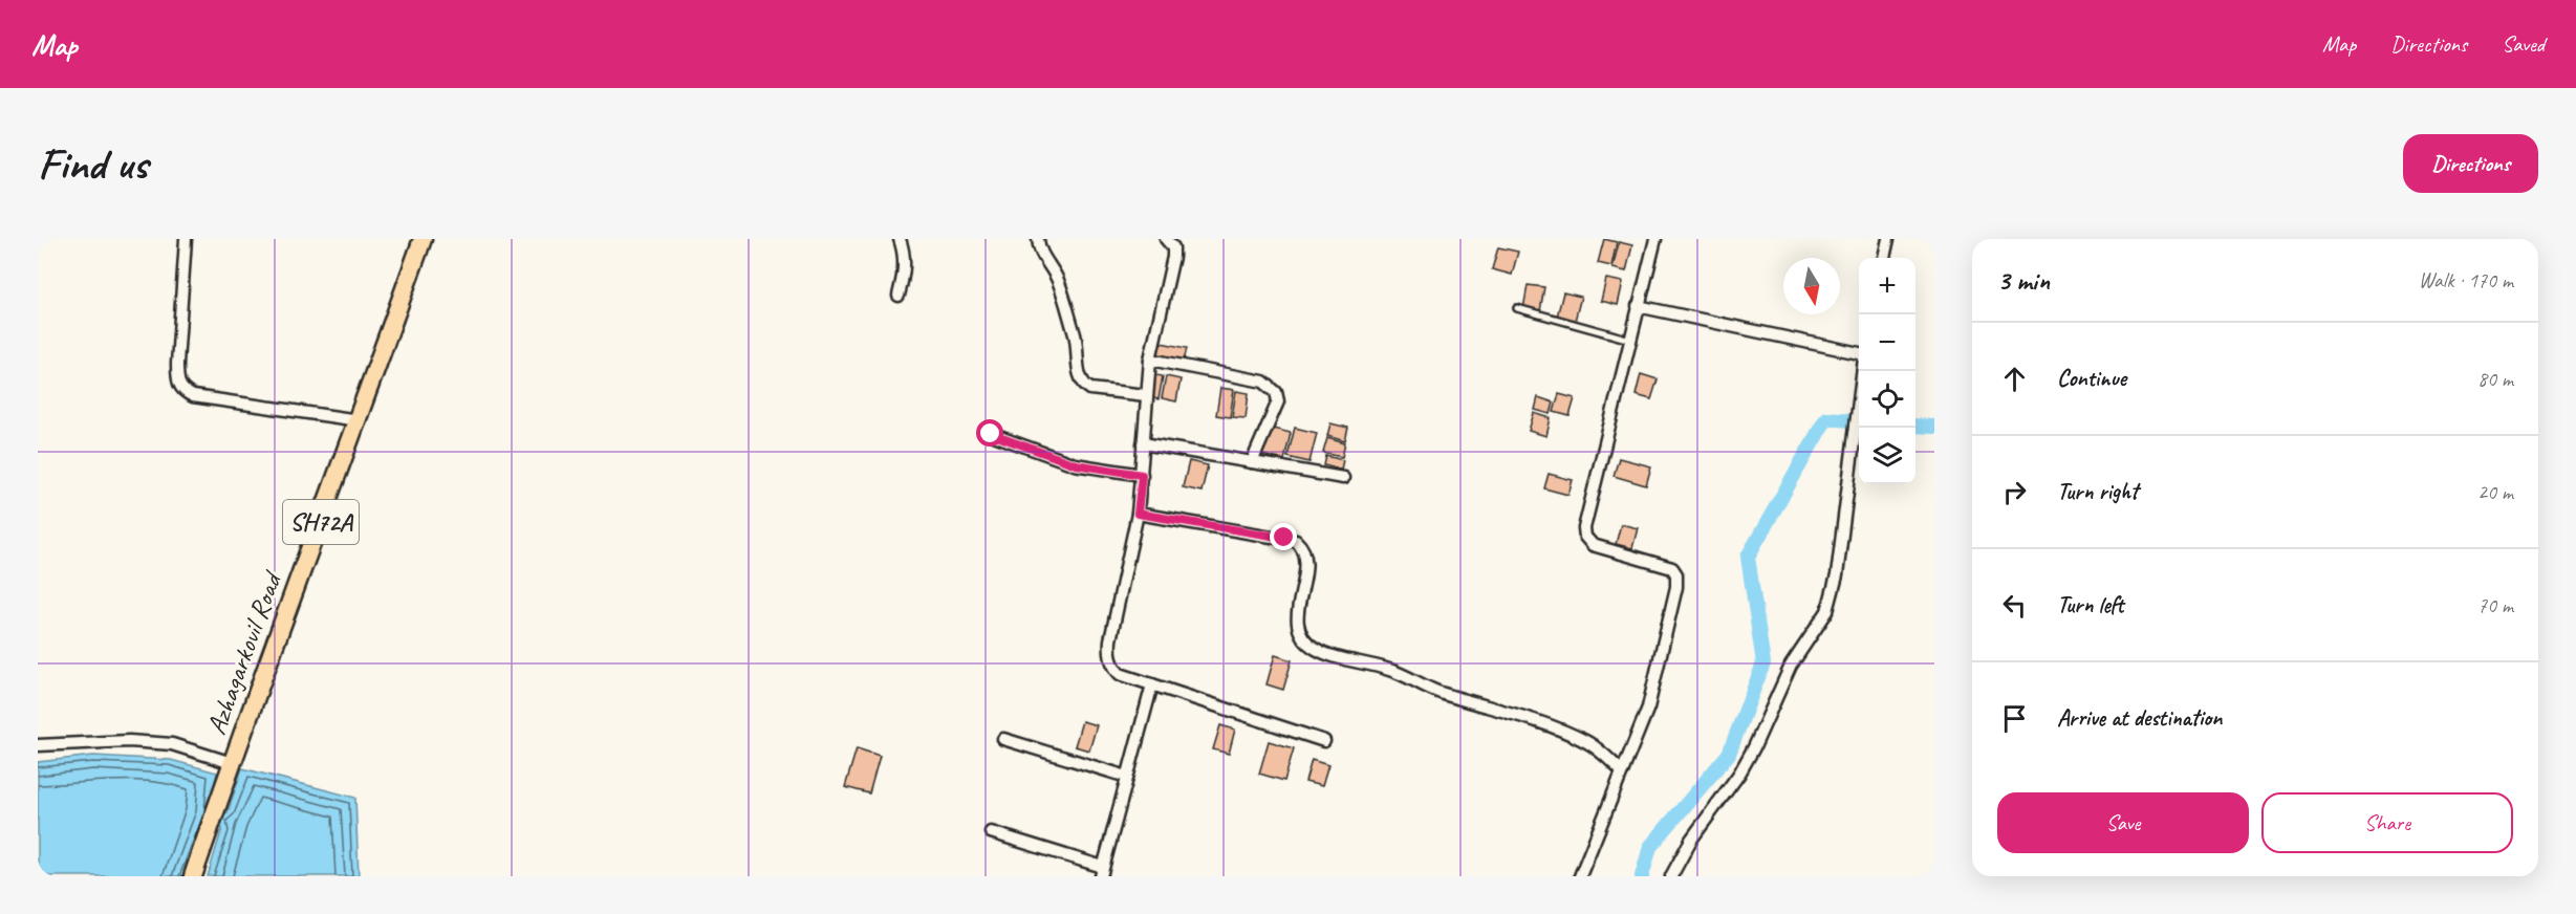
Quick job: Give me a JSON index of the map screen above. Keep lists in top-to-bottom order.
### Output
{
  "streets": {
    "main road": ["SH72A", "Azhagarkovil Road"]
  },
  "north": "bottom",
  "page": {
    "header": "Map",
    "nav": ["Map", "Directions", "Saved"],
    "buttons": [
      "Directions",
      ["Save", "Share"]
    ],
    "title": "Find us",
    "heading": ["3 min", "Walk · 170 m"],
    "map_buttons": ["+", "−"],
    "list": [
      ["Continue", "80 m"],
      ["Turn right", "20 m"],
      ["Turn left", "70 m"],
      "Arrive at destination"
    ]
  }
}
